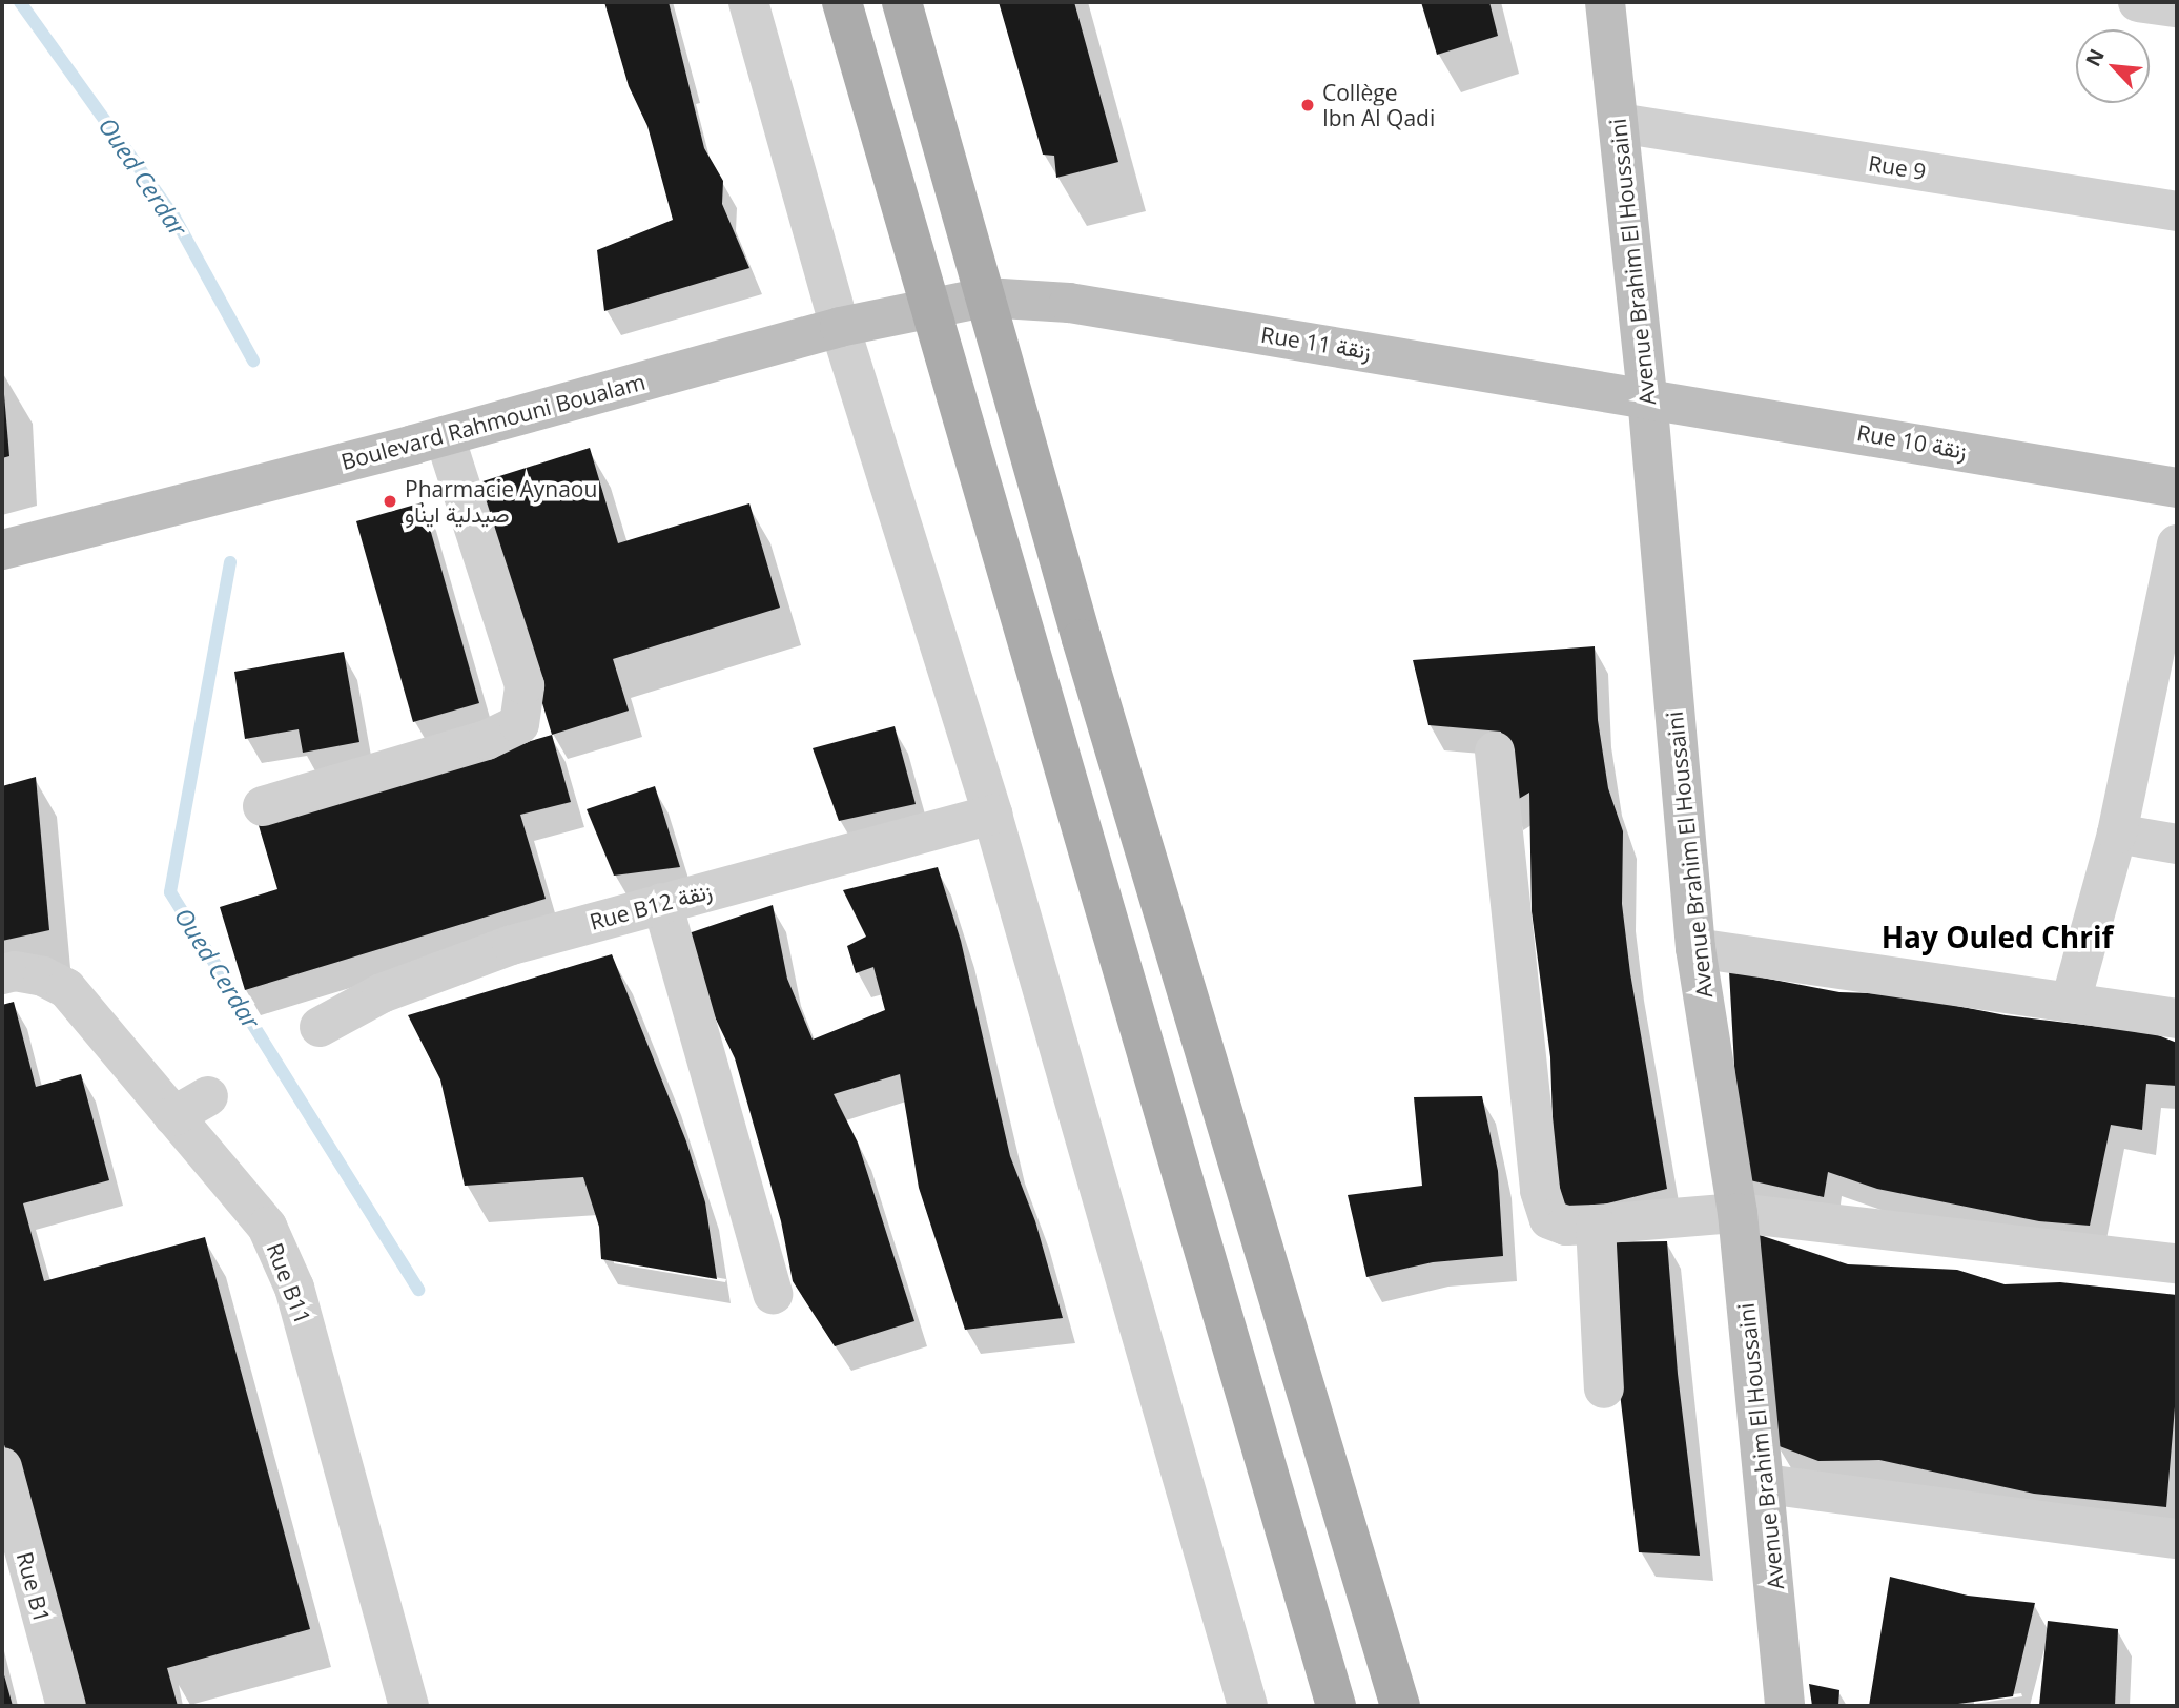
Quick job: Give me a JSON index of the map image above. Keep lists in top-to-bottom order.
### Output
{
  "streets": {
    "street": [
      "Rue 9",
      "Avenue Brahim El Houssaini",
      "Rue 11 زنقة",
      "Boulevard Rahmouni Boualam",
      "Rue 10 زنقة",
      "Rue B12 زنقة",
      "Rue B11",
      "Rue B1"
    ]
  },
  "crossings": [
    ["Rue 9", "Avenue Brahim El Houssaini"],
    ["Avenue Brahim El Houssaini", "Rue 11 زنقة"],
    ["Avenue Brahim El Houssaini", "Rue 10 زنقة"],
    ["Rue 11 زنقة", "Boulevard Rahmouni Boualam"],
    ["Rue 11 زنقة", "Rue 10 زنقة"]
  ],
  "districts": ["Hay Ouled Chrif"],
  "water": ["Oued Cerdar"],
  "places": ["Collège Ibn Al Qadi", "Pharmacie Aynaou صيدلية ايناو"],
  "north": "top left"
}
